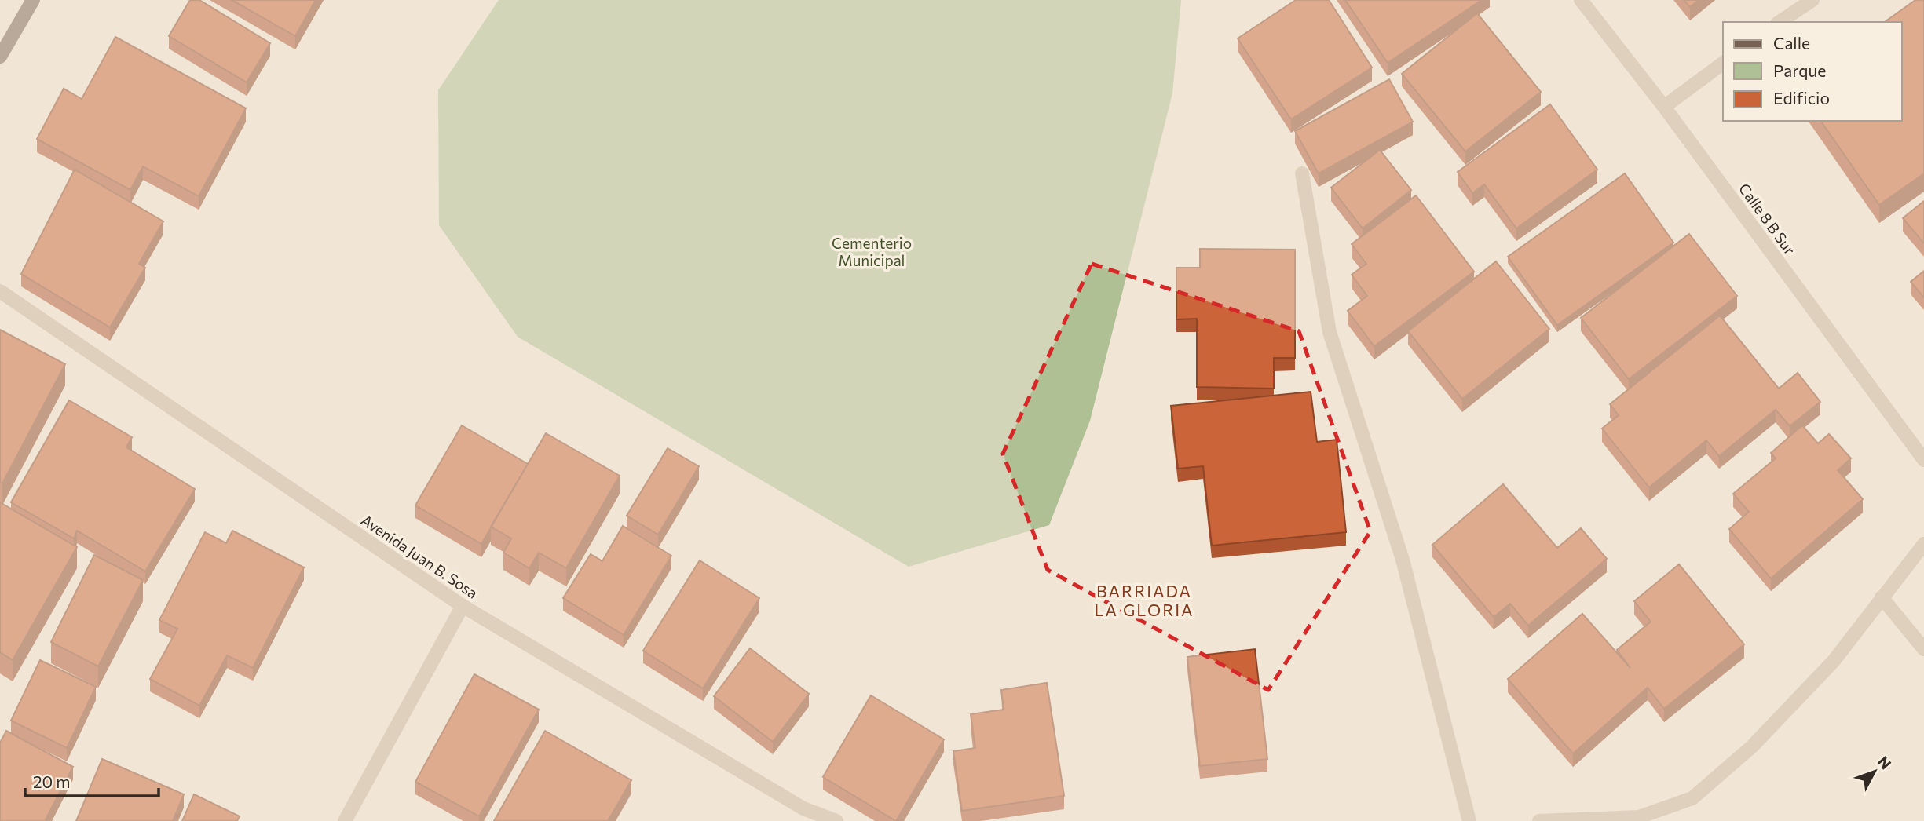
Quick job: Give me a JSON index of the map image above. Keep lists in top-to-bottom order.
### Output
{
  "streets": {
    "street": ["Calle 8 B Sur", "Avenida Juan B. Sosa"]
  },
  "districts": ["BARRIADA LA GLORIA"],
  "parks": ["Cementerio Municipal"],
  "legend": ["Calle", "Parque", "Edificio"],
  "scale_bar": "20 m",
  "north": "top right"
}
